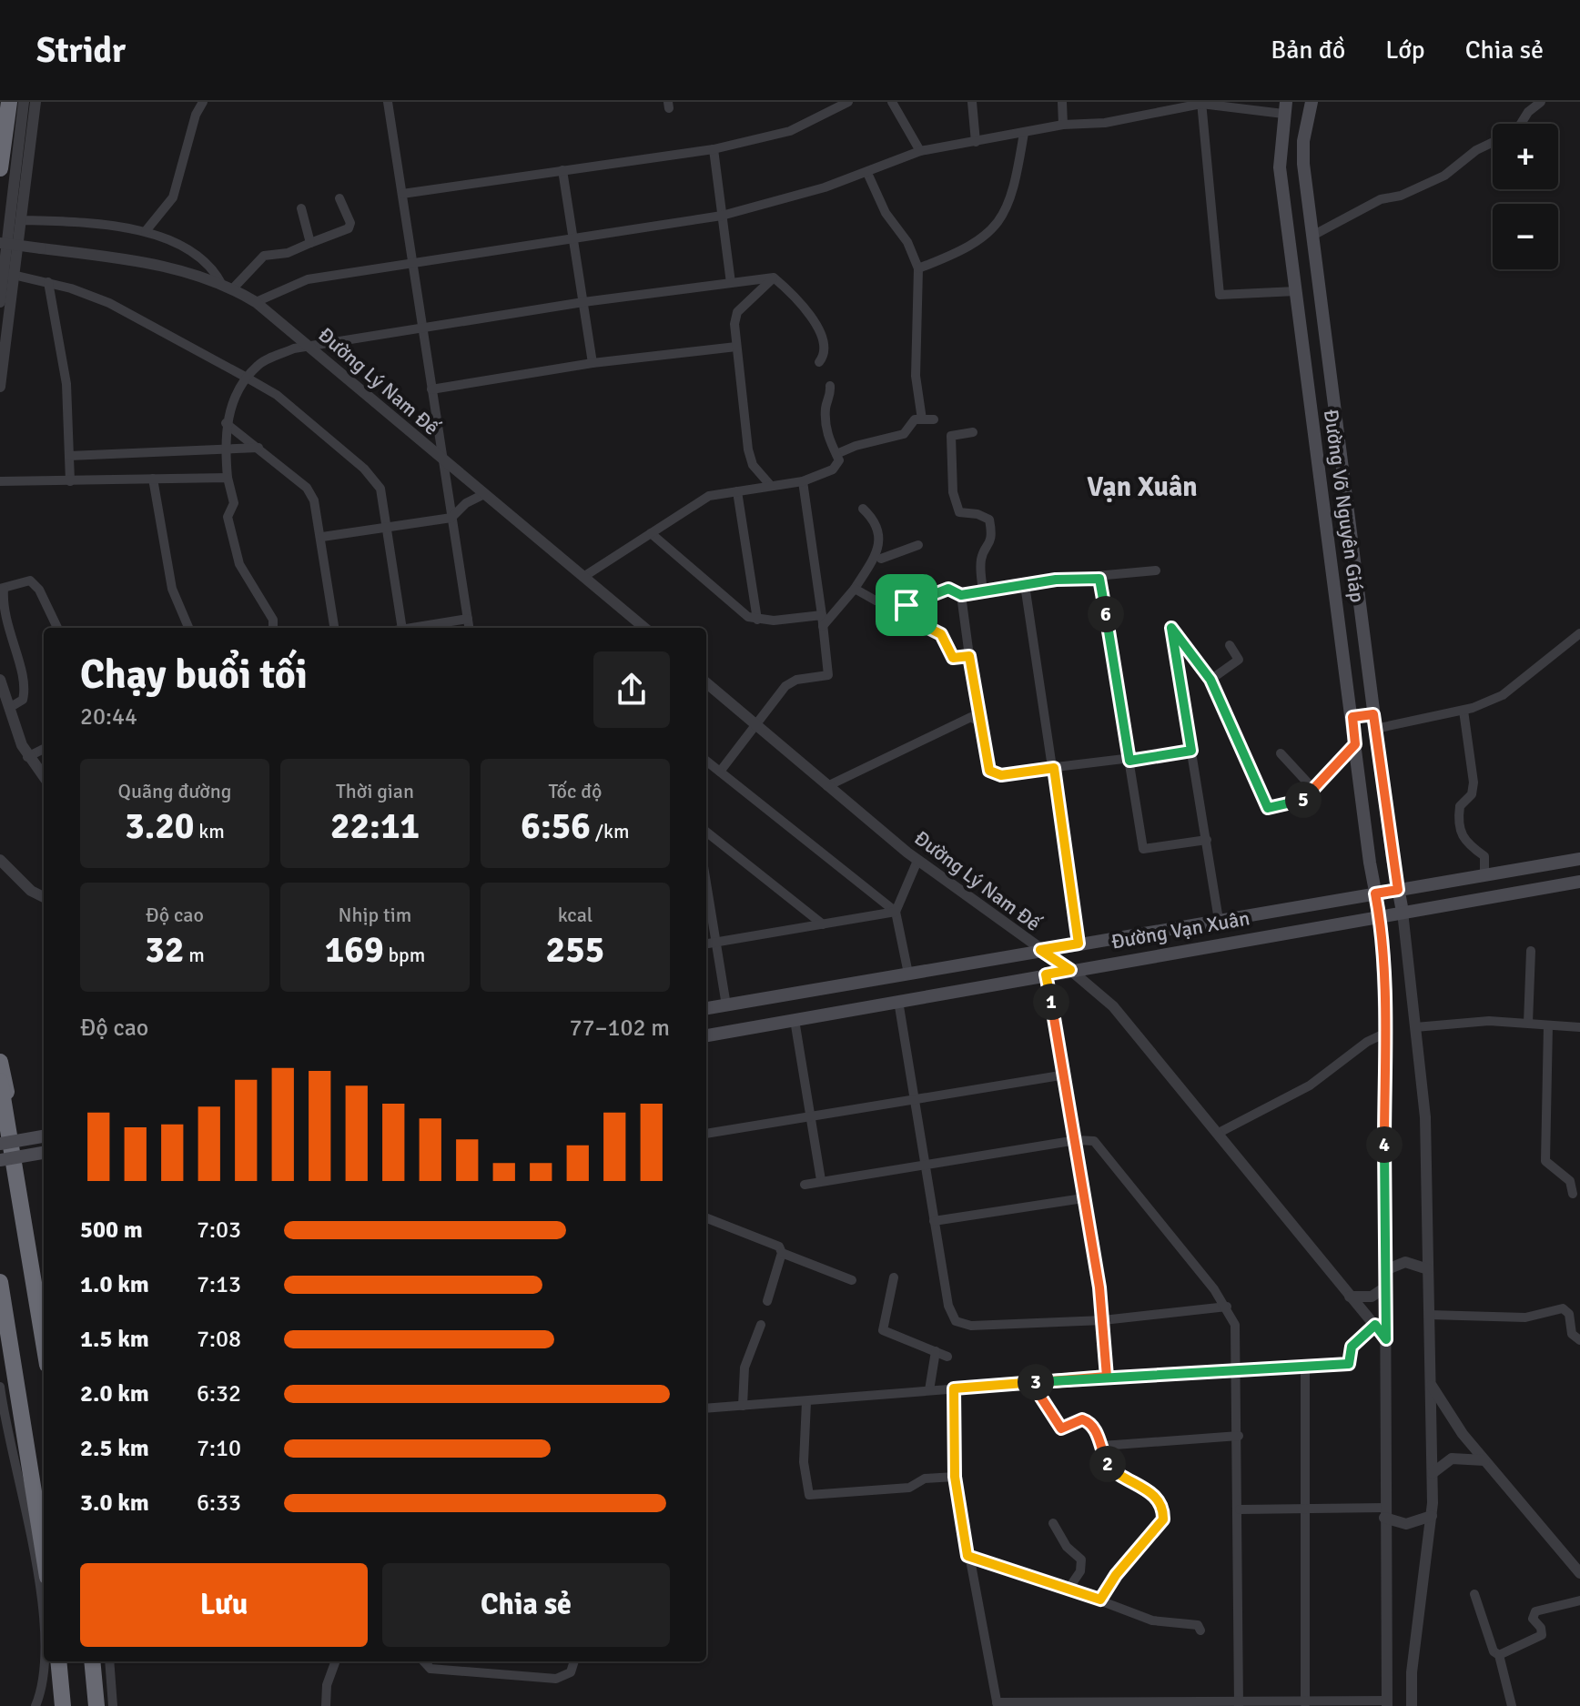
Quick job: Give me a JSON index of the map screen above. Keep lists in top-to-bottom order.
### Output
{
  "streets": {
    "main road": ["Đường Võ Nguyên Giáp", "Đường Vạn Xuân"],
    "street": ["Đường Lý Nam Đế"]
  },
  "crossings": [
    ["Đường Lý Nam Đế", "Đường Vạn Xuân"],
    ["Đường Võ Nguyên Giáp", "Đường Vạn Xuân"]
  ],
  "districts": ["Vạn Xuân"],
  "page": {
    "header": "Stridr",
    "nav": ["Bản đồ", "Lớp", "Chia sẻ"],
    "map_buttons": ["+", "−"],
    "pins": [
      "6",
      "5",
      "1",
      "4",
      "3",
      "2"
    ],
    "heading": ["Chạy buổi tối", "20:44"],
    "stats": [
      ["Quãng đường", "3.20 km"],
      ["Thời gian", "22:11"],
      ["Tốc độ", "6:56 /km"],
      ["Độ cao", "32 m"],
      ["Nhịp tim", "169 bpm"],
      ["kcal", "255"]
    ],
    "chart": ["Độ cao", "77–102 m"],
    "list": [
      {
        "name": "500 m",
        "note": "7:03"
      },
      {
        "name": "1.0 km",
        "note": "7:13"
      },
      {
        "name": "1.5 km",
        "note": "7:08"
      },
      {
        "name": "2.0 km",
        "note": "6:32"
      },
      {
        "name": "2.5 km",
        "note": "7:10"
      },
      {
        "name": "3.0 km",
        "note": "6:33"
      }
    ],
    "buttons": ["Lưu", "Chia sẻ"]
  }
}
